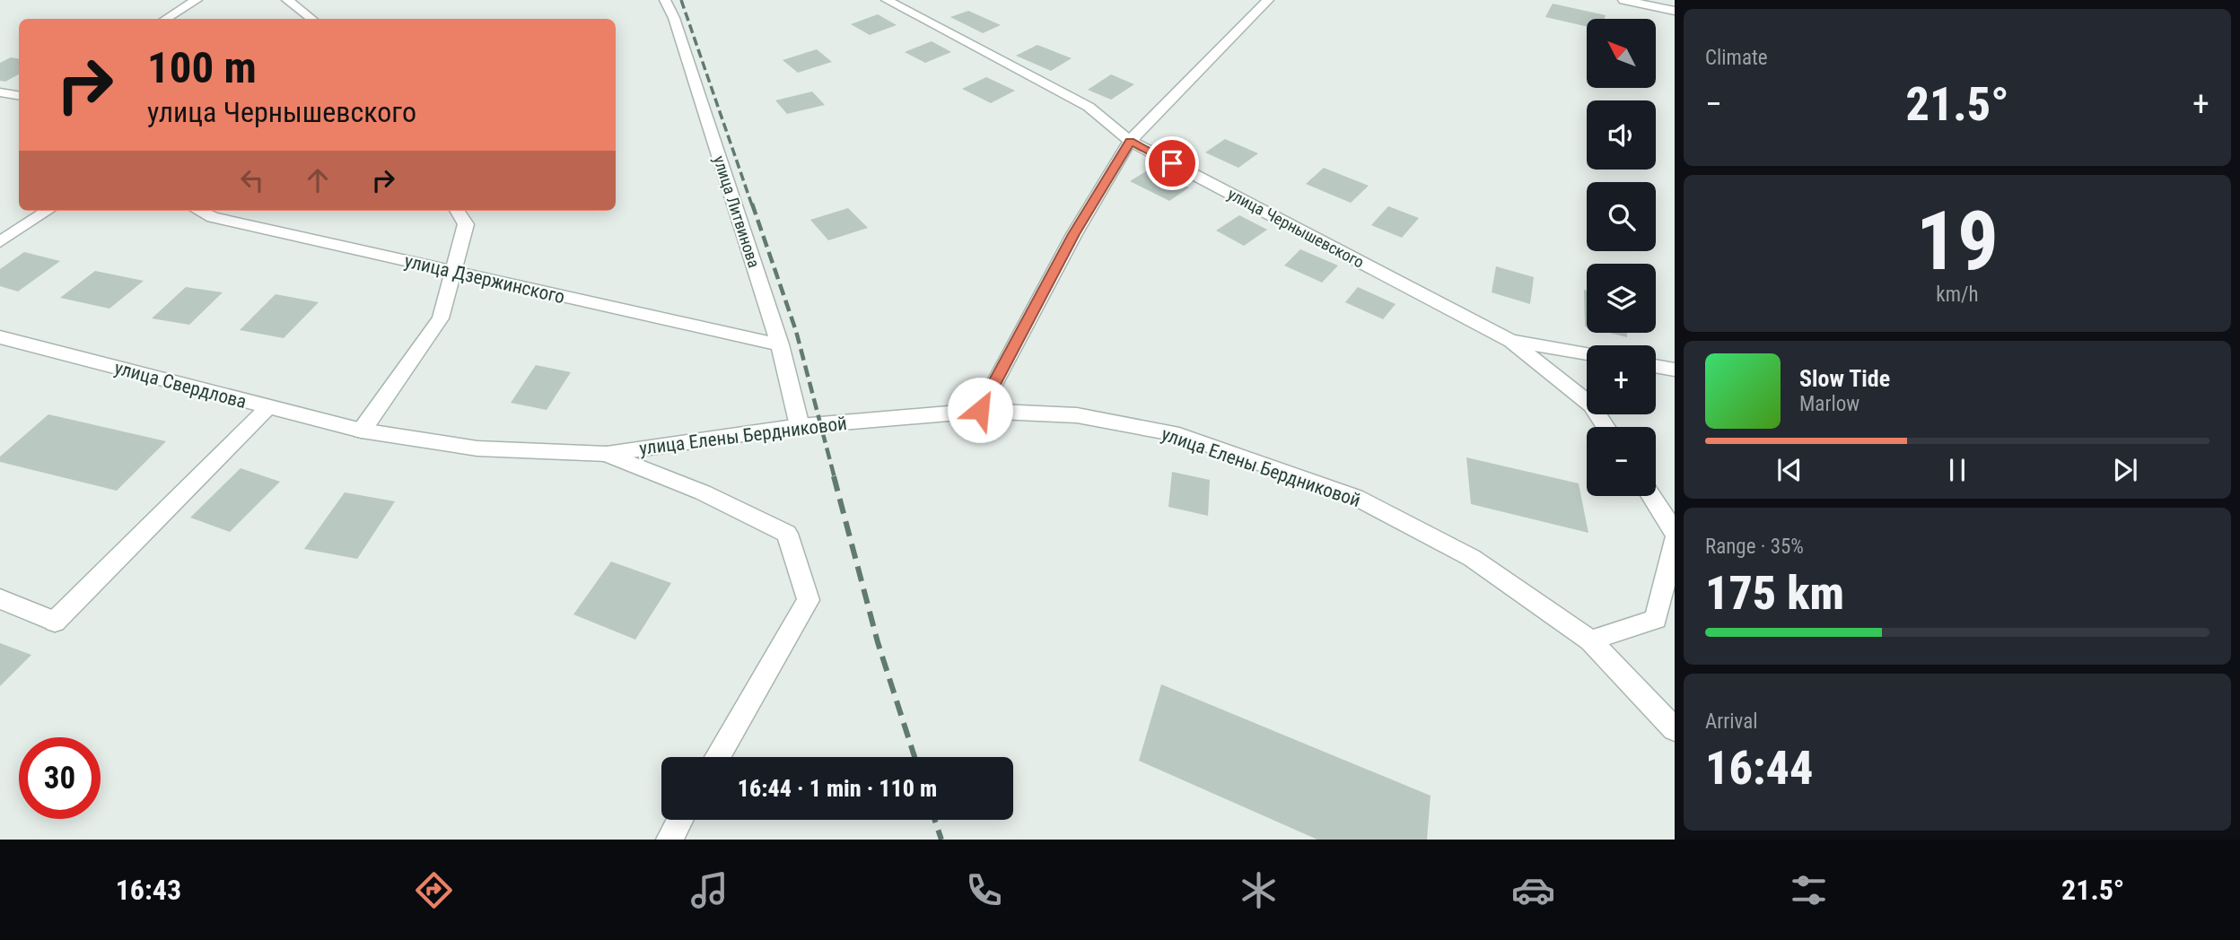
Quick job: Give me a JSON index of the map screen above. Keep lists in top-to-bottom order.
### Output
{
  "streets": {
    "street": [
      "улица Литвинова",
      "улица Чернышевского",
      "улица Дзержинского",
      "улица Свердлова",
      "улица Елены Бердниковой"
    ]
  },
  "crossings": [
    ["улица Литвинова", "улица Дзержинского"],
    ["улица Литвинова", "улица Елены Бердниковой"],
    ["улица Свердлова", "улица Елены Бердниковой"]
  ],
  "north": "top left",
  "page": {
    "tile": [
      "Climate",
      ["19", "km/h"],
      ["Range · 35%", "175 km"],
      ["Arrival", "16:44"]
    ],
    "map_buttons": ["+", "−"],
    "turn": ["100 m", "улица Чернышевского"],
    "heat": ["−", "21.5°", "+"],
    "song": ["Slow Tide", "Marlow"],
    "limit": "30",
    "trip": "16:44 · 1 min · 110 m",
    "tabs": ["16:43", "21.5°"]
  }
}
